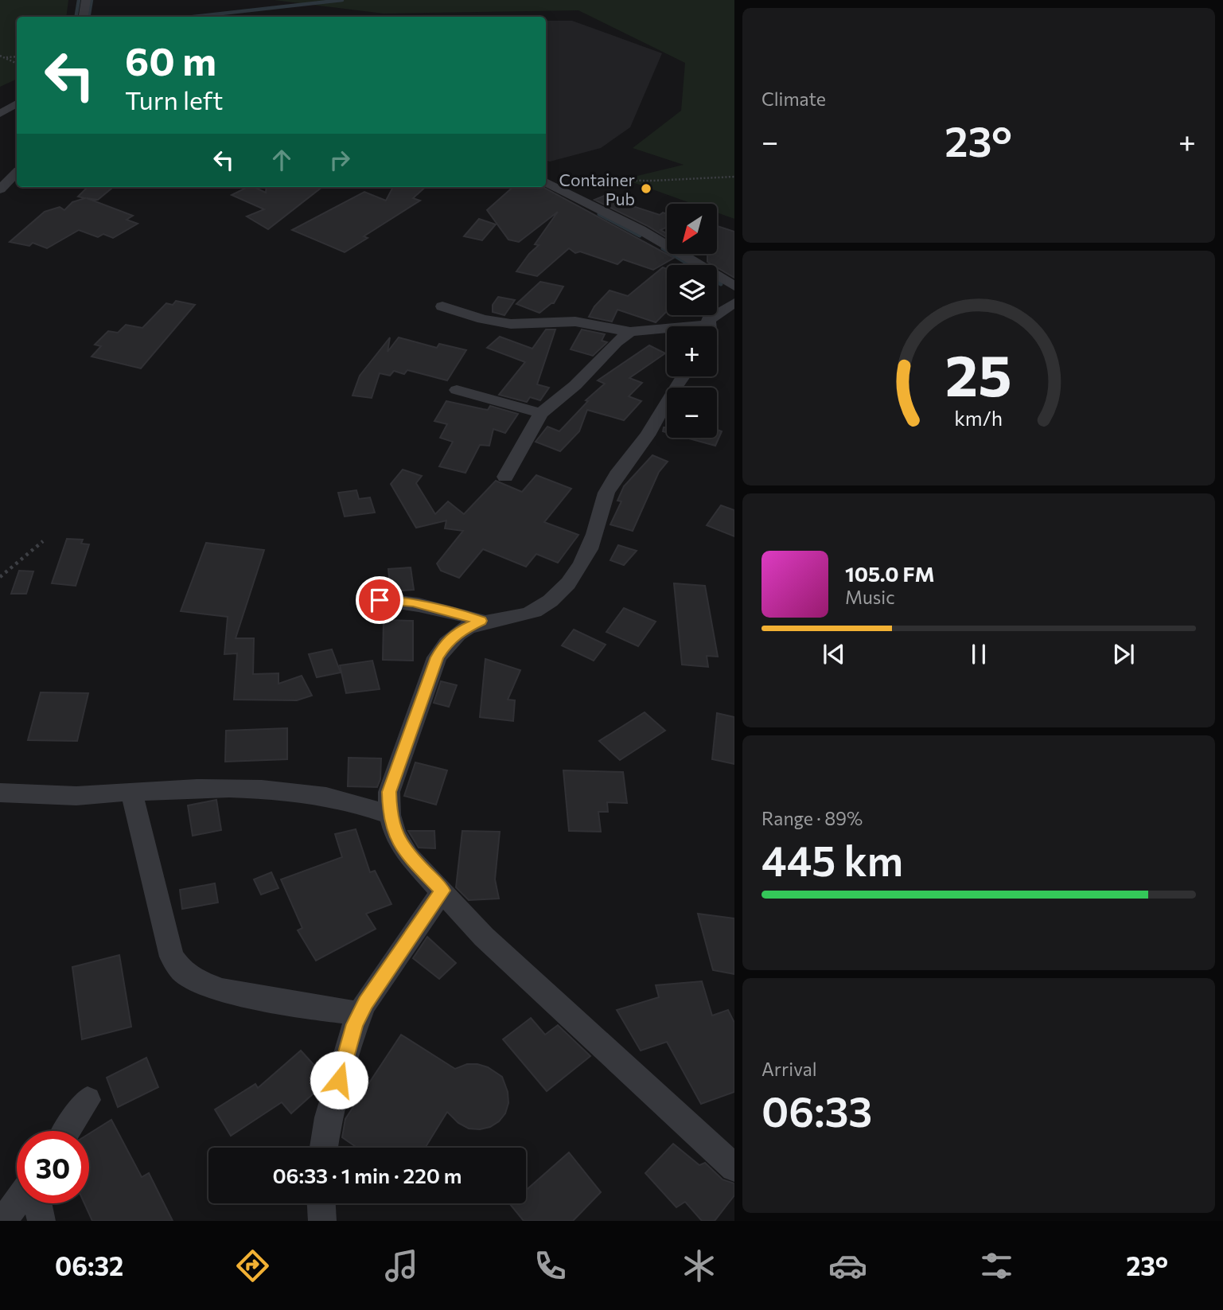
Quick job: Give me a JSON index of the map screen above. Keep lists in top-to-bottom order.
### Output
{
  "places": ["Container Pub"],
  "north": "bottom left",
  "page": {
    "tile": [
      "Climate",
      ["Range · 89%", "445 km"],
      ["Arrival", "06:33"]
    ],
    "turn": ["60 m", "Turn left"],
    "heat": ["−", "23°", "+"],
    "map_buttons": ["+", "−"],
    "song": ["105.0 FM", "Music"],
    "limit": "30",
    "trip": "06:33 · 1 min · 220 m",
    "tabs": ["06:32", "23°"],
    "gauge": ["25", "km/h"]
  }
}
